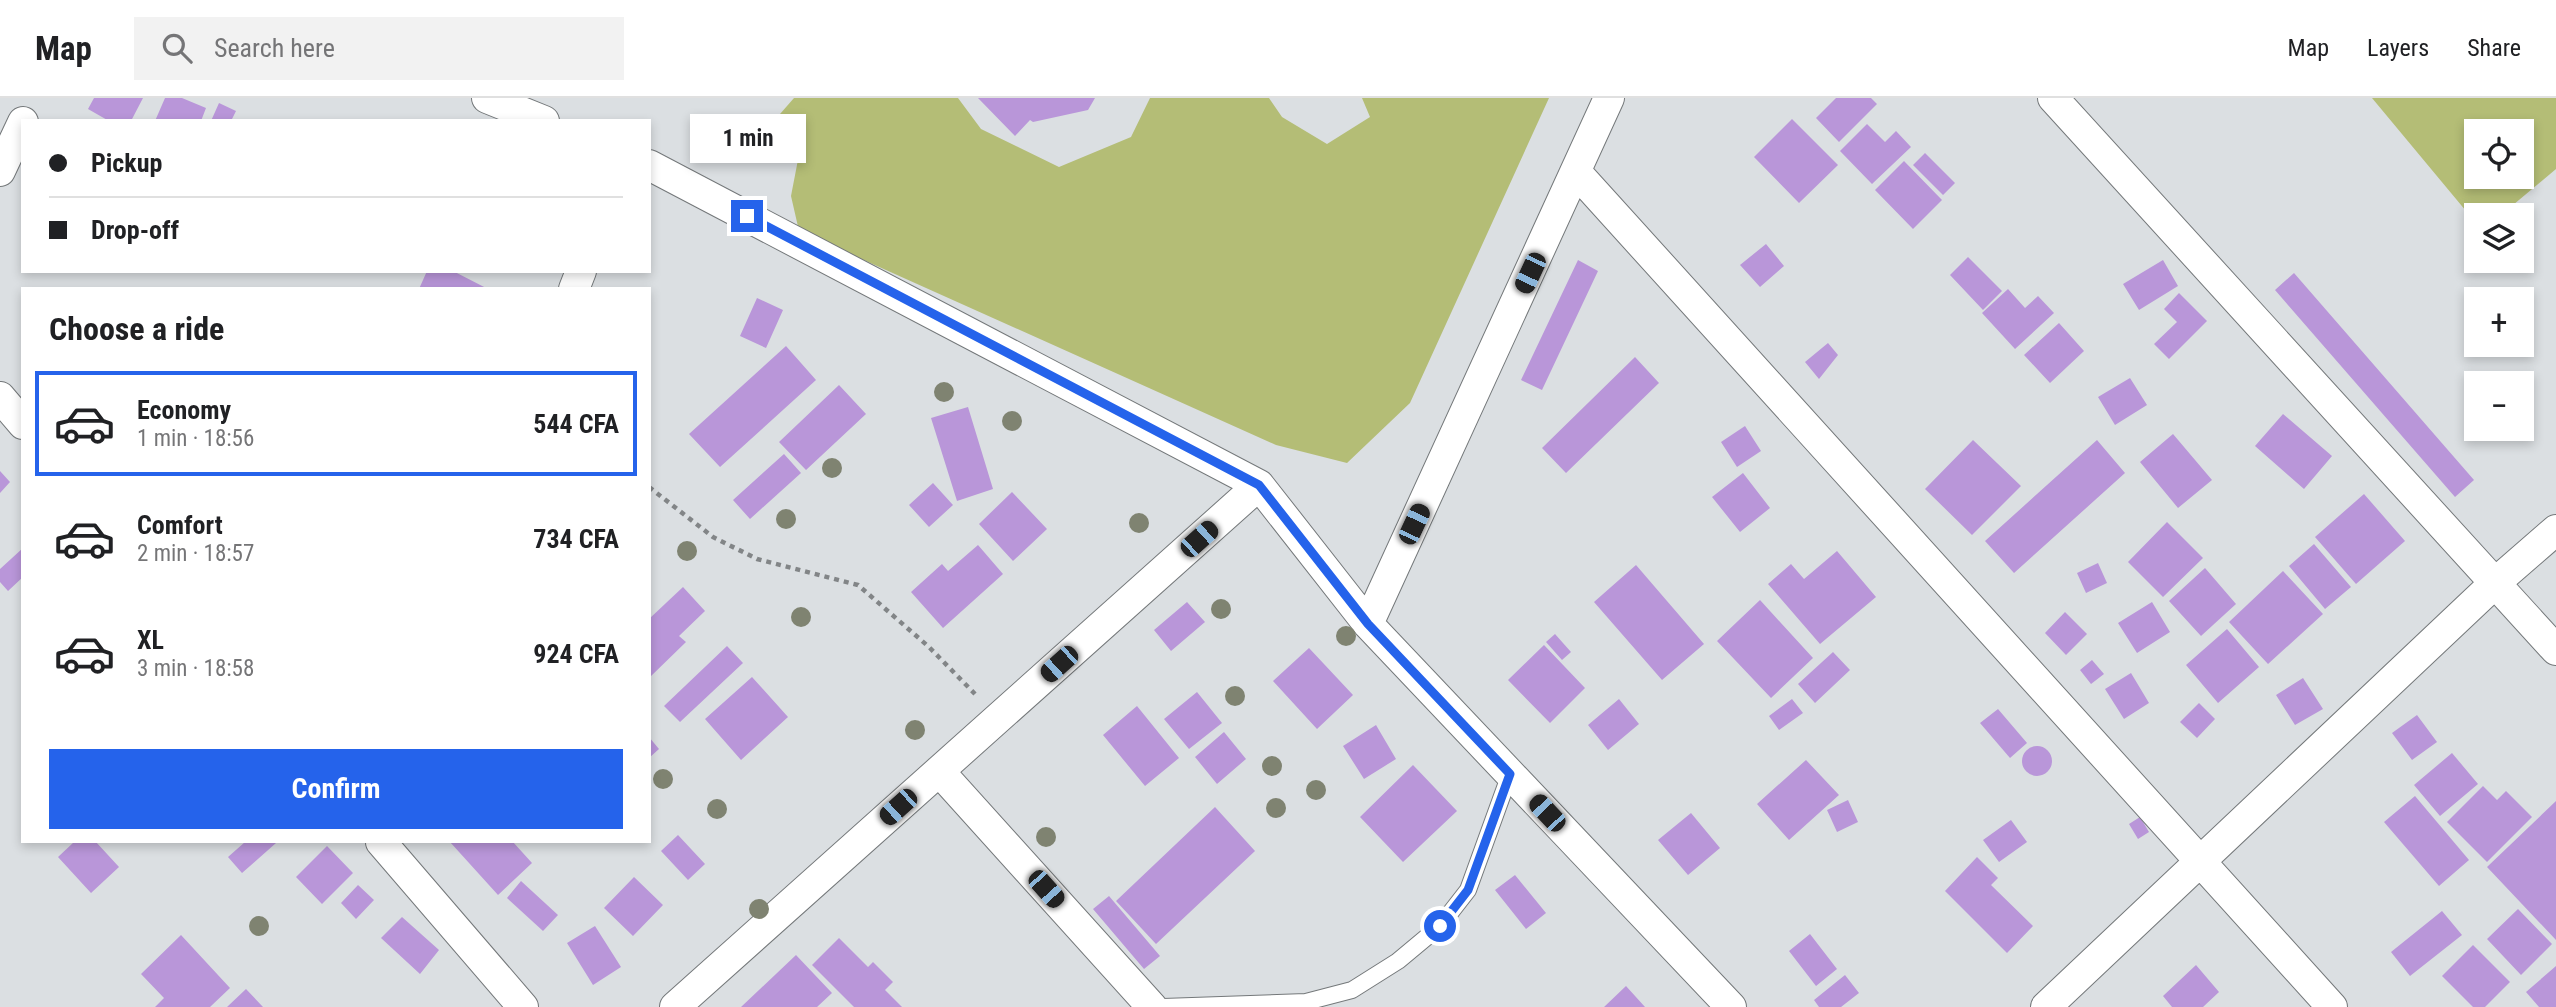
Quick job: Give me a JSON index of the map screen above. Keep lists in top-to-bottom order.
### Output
{
  "page": {
    "header": "Map",
    "search": "Search here",
    "nav": ["Map", "Layers", "Share"],
    "bubble": "1 min",
    "map_buttons": ["+", "−"],
    "banner": ["Pickup", "Drop-off"],
    "heading": "Choose a ride",
    "list": [
      {
        "name": "Economy",
        "note": "1 min · 18:56",
        "value": "544 CFA"
      },
      {
        "name": "Comfort",
        "note": "2 min · 18:57",
        "value": "734 CFA"
      },
      {
        "name": "XL",
        "note": "3 min · 18:58",
        "value": "924 CFA"
      }
    ],
    "buttons": "Confirm"
  }
}
